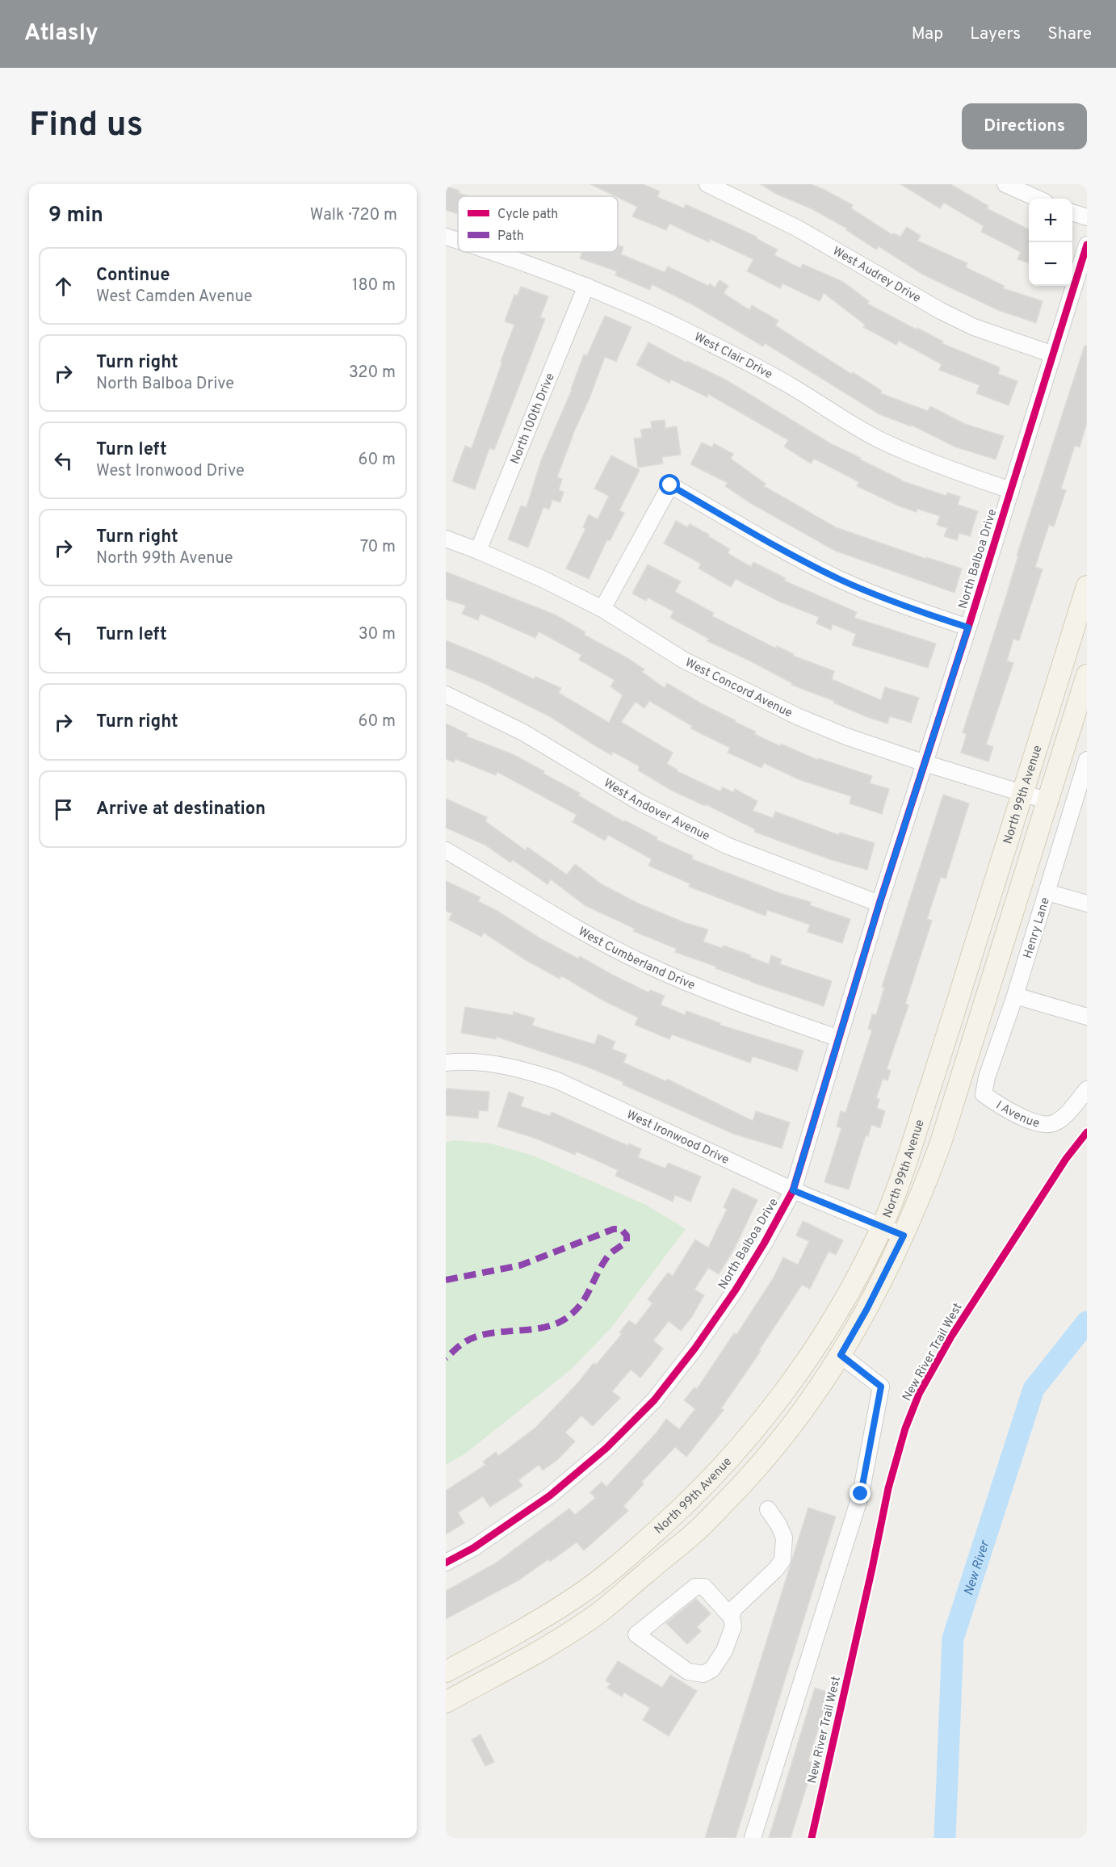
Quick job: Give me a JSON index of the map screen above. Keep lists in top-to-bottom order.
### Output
{
  "streets": {
    "main road": ["North 99th Avenue"],
    "street": [
      "West Audrey Drive",
      "West Clair Drive",
      "North 100th Drive",
      "North Balboa Drive",
      "West Concord Avenue",
      "West Andover Avenue",
      "Henry Lane",
      "West Cumberland Drive",
      "I Avenue",
      "West Ironwood Drive"
    ],
    "cycle path": ["New River Trail West"]
  },
  "crossings": [
    ["West Audrey Drive", "North Balboa Drive"],
    ["West Clair Drive", "North 100th Drive"],
    ["West Clair Drive", "North Balboa Drive"],
    ["North 100th Drive", "West Concord Avenue"],
    ["North Balboa Drive", "West Concord Avenue"],
    ["North Balboa Drive", "West Andover Avenue"],
    ["North Balboa Drive", "West Cumberland Drive"],
    ["North Balboa Drive", "West Ironwood Drive"],
    ["West Concord Avenue", "North 99th Avenue"],
    ["North 99th Avenue", "West Ironwood Drive"],
    ["Henry Lane", "I Avenue"]
  ],
  "water": ["New River"],
  "legend": ["Cycle path", "Path"],
  "page": {
    "header": "Atlasly",
    "nav": ["Map", "Layers", "Share"],
    "buttons": "Directions",
    "title": "Find us",
    "heading": ["9 min", "Walk · 720 m"],
    "map_buttons": ["+", "−"],
    "list": [
      ["Continue", "West Camden Avenue", "180 m"],
      ["Turn right", "North Balboa Drive", "320 m"],
      ["Turn left", "West Ironwood Drive", "60 m"],
      ["Turn right", "North 99th Avenue", "70 m"],
      ["Turn left", "30 m"],
      ["Turn right", "60 m"],
      "Arrive at destination"
    ]
  }
}
